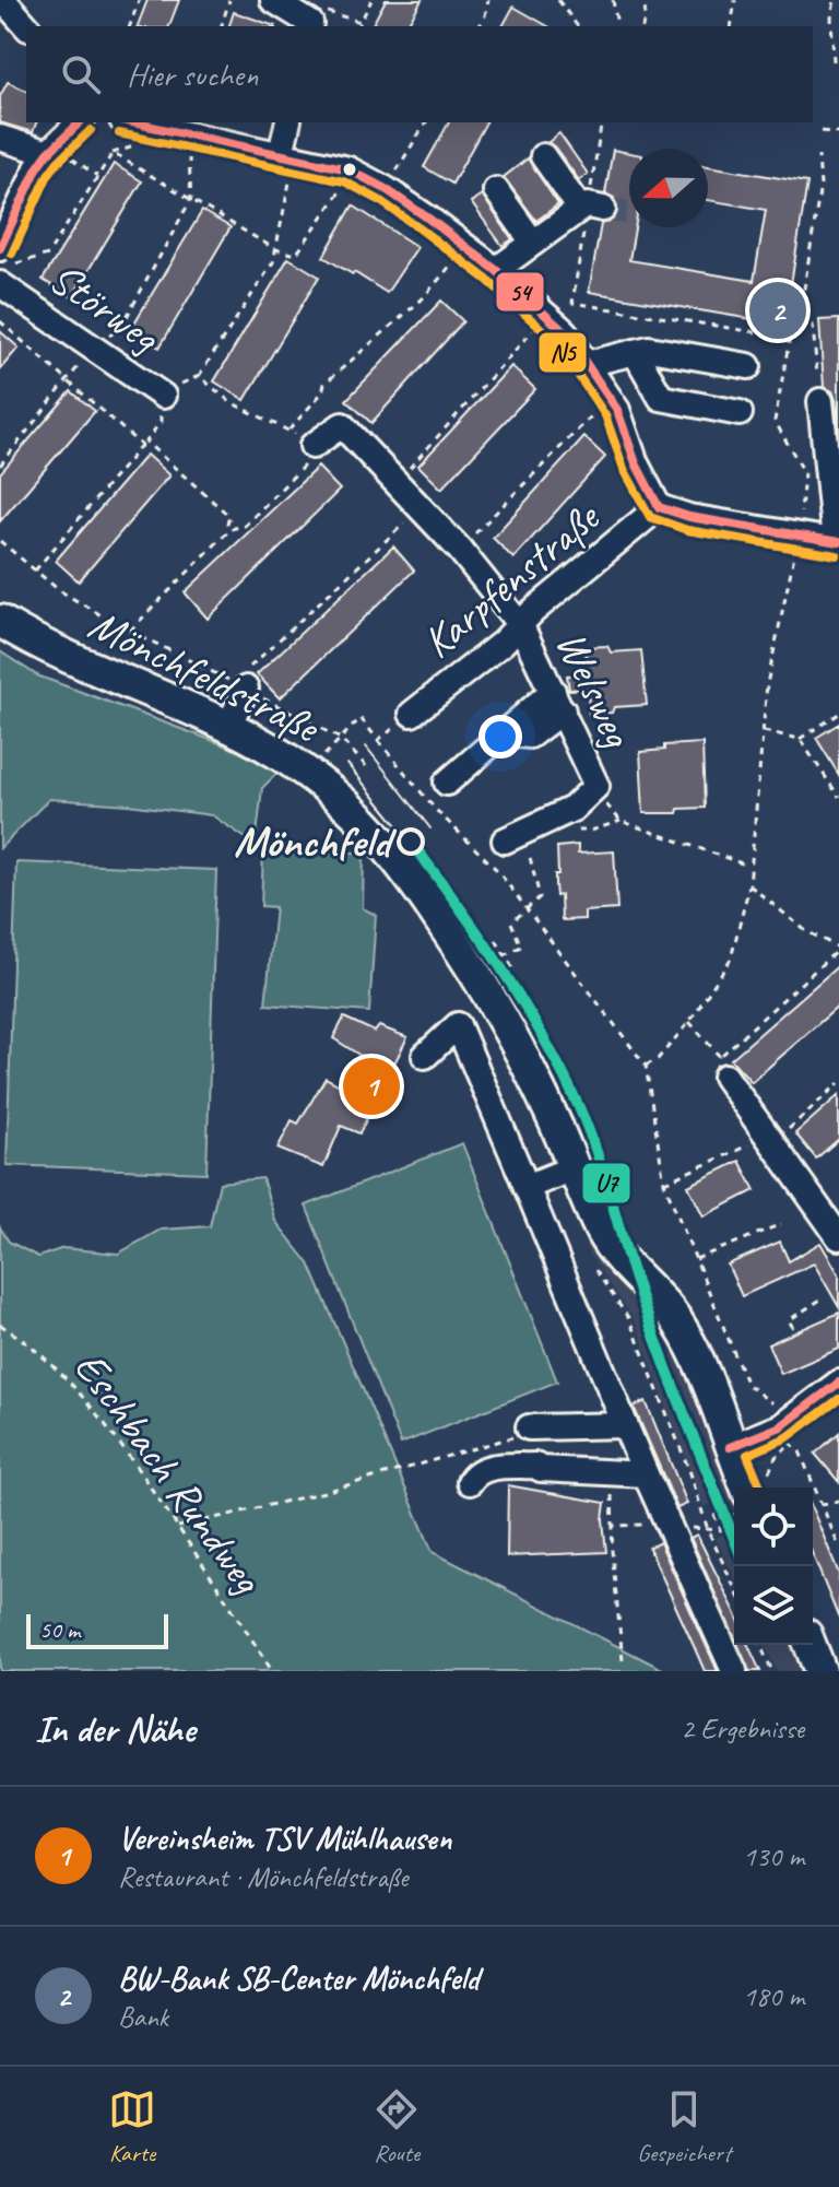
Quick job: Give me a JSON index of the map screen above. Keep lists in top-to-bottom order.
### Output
{
  "streets": {
    "main road": ["Mönchfeldstraße"],
    "street": ["Störweg", "Karpfenstraße", "Welsweg"],
    "path": ["Eschbach Rundweg"]
  },
  "crossings": [
    ["Karpfenstraße", "Welsweg"]
  ],
  "places": ["Mönchfeld"],
  "lines": ["transit line 54", "transit line N5", "transit line U7"],
  "scale_bar": "50 m",
  "north": "left",
  "page": {
    "search": "Hier suchen",
    "pins": ["2", "1"],
    "scale": "50 m",
    "heading": ["In der Nähe", "2 Ergebnisse"],
    "list": [
      {
        "mark": "1",
        "name": "Vereinsheim TSV Mühlhausen",
        "note": "Restaurant · Mönchfeldstraße",
        "value": "130 m"
      },
      {
        "mark": "2",
        "name": "BW-Bank SB-Center Mönchfeld",
        "note": "Bank",
        "value": "180 m"
      }
    ],
    "nav": ["Karte", "Route", "Gespeichert"]
  }
}
